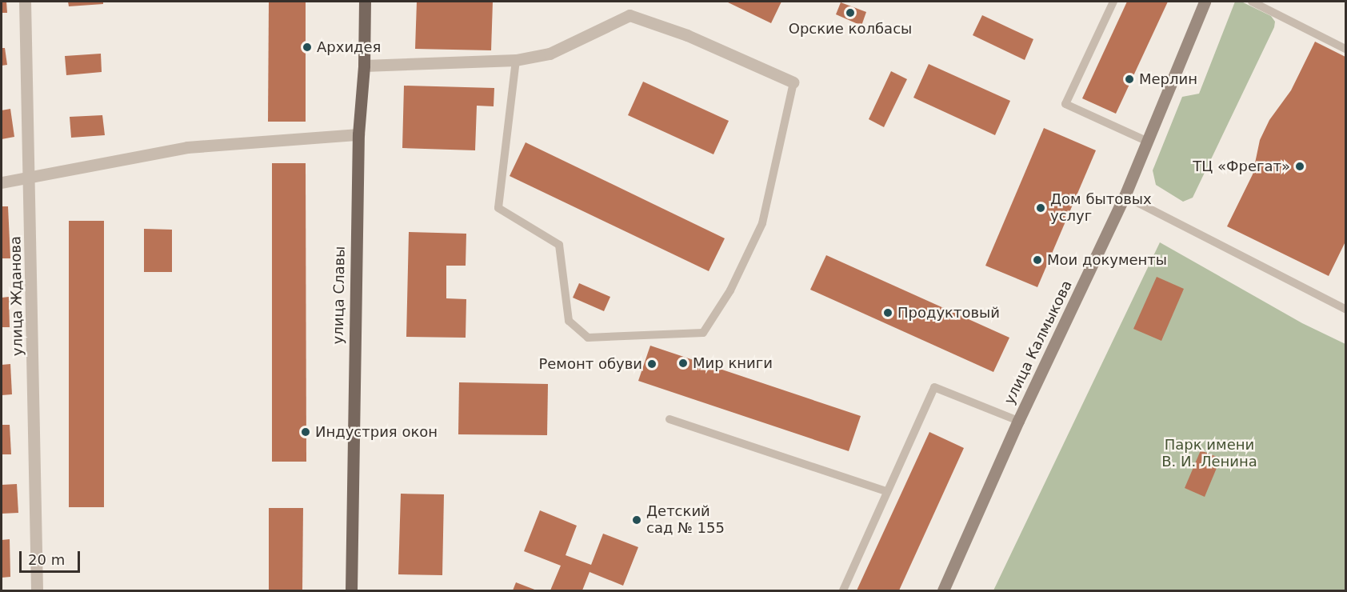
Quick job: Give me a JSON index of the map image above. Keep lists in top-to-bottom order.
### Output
{
  "streets": {
    "main road": ["улица Славы"],
    "street": ["улица Жданова", "улица Калмыкова"]
  },
  "parks": ["Парк имени В. И. Ленина"],
  "places": [
    "Орские колбасы",
    "Архидея",
    "Мерлин",
    "ТЦ «Фрегат»",
    "Дом бытовых услуг",
    "Мои документы",
    "Продуктовый",
    "Мир книги",
    "Ремонт обуви",
    "Индустрия окон",
    "Детский сад № 155"
  ],
  "scale_bar": "20 m"
}
